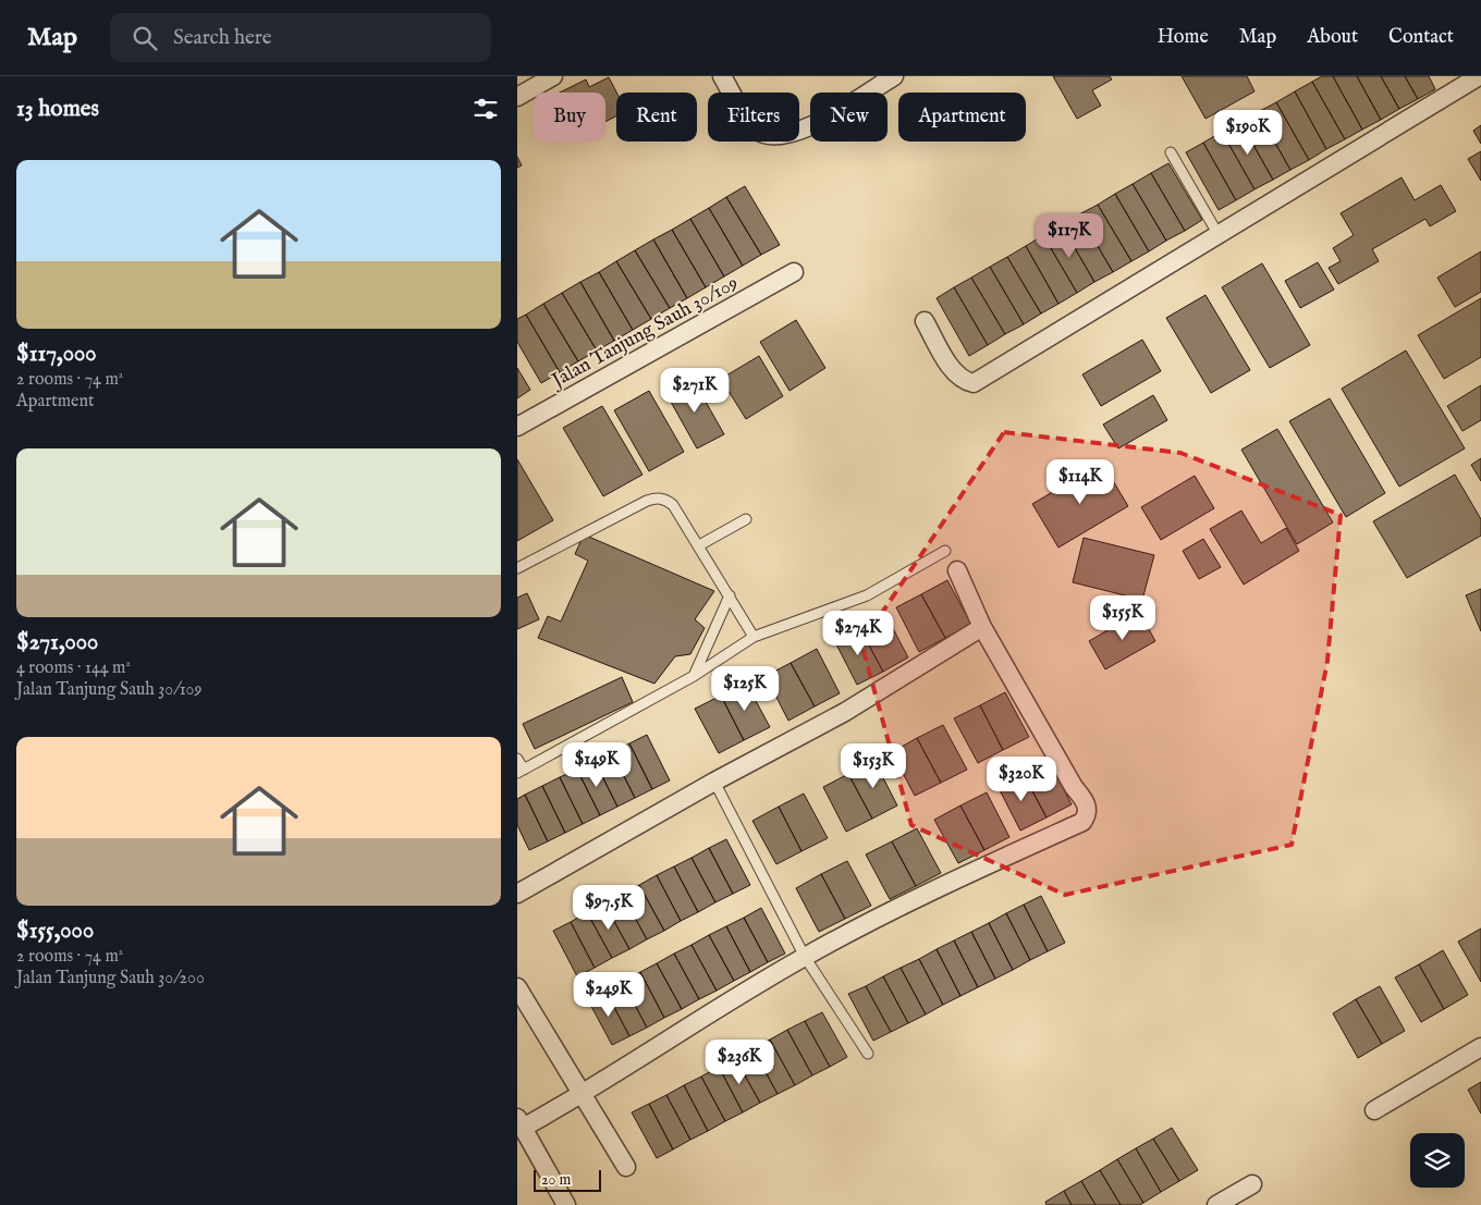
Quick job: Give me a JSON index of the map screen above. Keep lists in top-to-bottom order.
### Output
{
  "streets": {
    "street": ["Jalan Tanjung Sauh 30/109"]
  },
  "scale_bar": "20 m",
  "page": {
    "header": "Map",
    "search": "Search here",
    "nav": [
      "Home",
      "Map",
      "About",
      "Contact"
    ],
    "heading": "13 homes",
    "chip": [
      "Buy",
      "Rent",
      "Filters",
      "New",
      "Apartment"
    ],
    "price": [
      "$190K",
      "$117K",
      "$271K",
      "$114K",
      "$155K",
      "$274K",
      "$125K",
      "$149K",
      "$153K",
      "$320K",
      "$97.5K",
      "$249K",
      "$236K"
    ],
    "list": [
      {
        "name": "$117,000",
        "note": "2 rooms · 74 m² · Apartment"
      },
      {
        "name": "$271,000",
        "note": "4 rooms · 144 m² · Jalan Tanjung Sauh 30/109"
      },
      {
        "name": "$155,000",
        "note": "2 rooms · 74 m² · Jalan Tanjung Sauh 30/200"
      }
    ],
    "scale": "20 m"
  }
}
